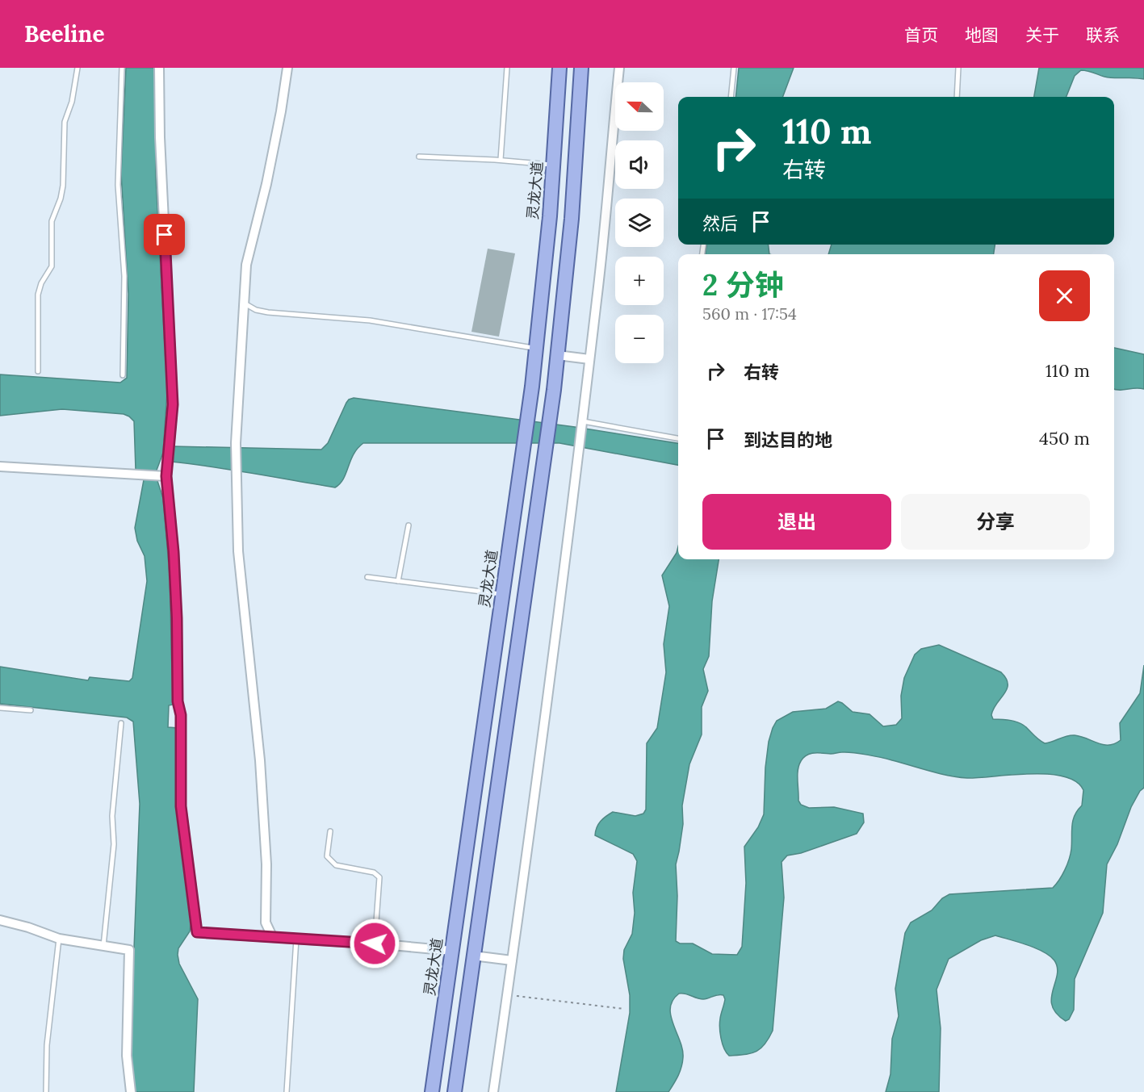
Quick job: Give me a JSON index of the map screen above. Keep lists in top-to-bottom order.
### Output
{
  "streets": {
    "main road": ["灵龙大道"]
  },
  "north": "left",
  "page": {
    "header": "Beeline",
    "nav": [
      "首页",
      "地图",
      "关于",
      "联系"
    ],
    "map_buttons": ["+", "−"],
    "turn": ["110 m", "右转"],
    "then": "然后",
    "heading": ["2 分钟", "560 m · 17:54"],
    "list": [
      {
        "name": "右转",
        "value": "110 m"
      },
      {
        "name": "到达目的地",
        "value": "450 m"
      }
    ],
    "buttons": ["退出", "分享"]
  }
}
